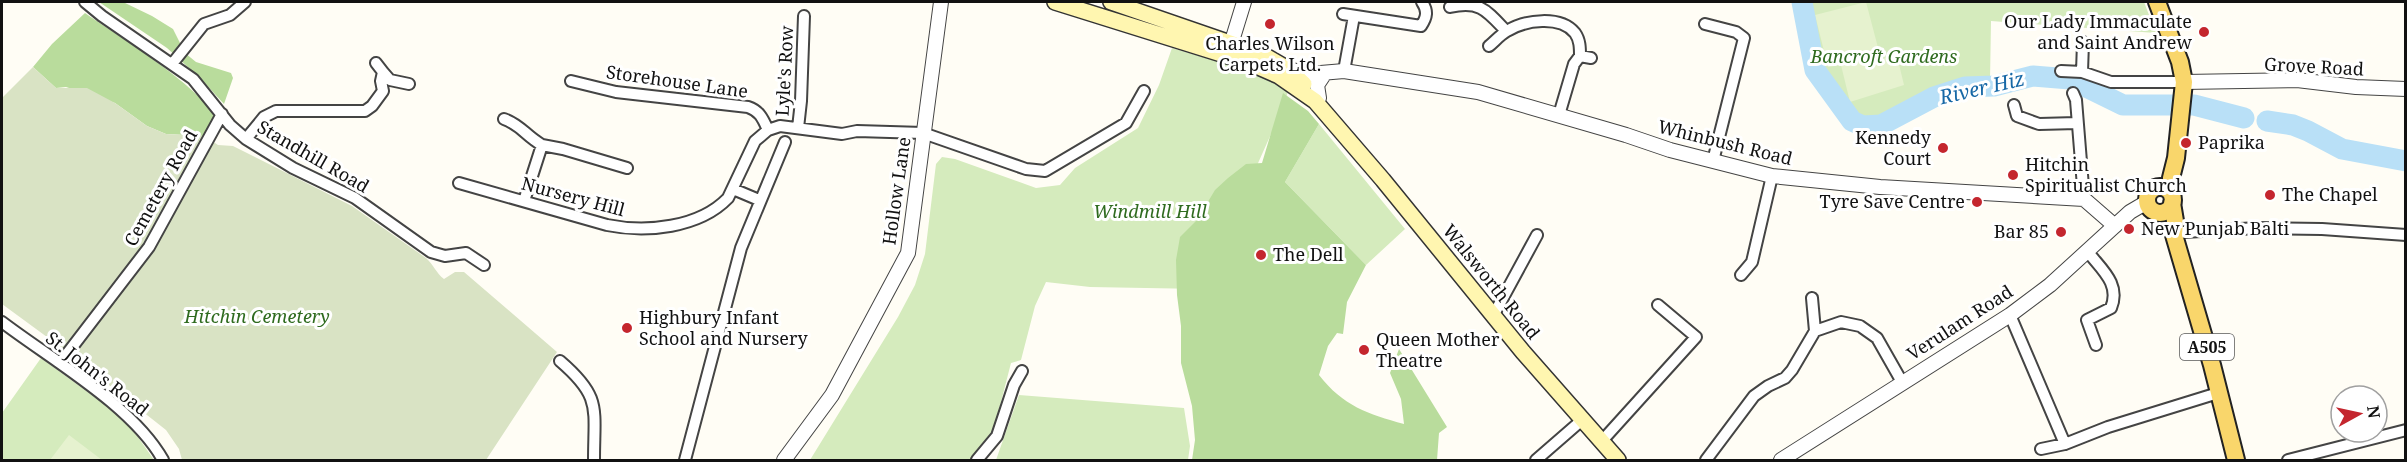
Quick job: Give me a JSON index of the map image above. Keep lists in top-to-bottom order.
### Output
{
  "streets": {
    "main road": ["Walsworth Road", "A505"],
    "street": [
      "Grove Road",
      "Lyle's Row",
      "Storehouse Lane",
      "Whinbush Road",
      "Standhill Road",
      "Cemetery Road",
      "Hollow Lane",
      "Nursery Hill",
      "Verulam Road",
      "St. John's Road"
    ]
  },
  "crossings": [
    ["Grove Road", "A505"],
    ["Whinbush Road", "Walsworth Road"],
    ["Standhill Road", "Cemetery Road"],
    ["Cemetery Road", "St. John's Road"],
    ["Verulam Road", "A505"]
  ],
  "water": ["River Hiz"],
  "parks": ["Bancroft Gardens", "Windmill Hill", "Hitchin Cemetery"],
  "places": [
    "Charles Wilson Carpets Ltd.",
    "Our Lady Immaculate and Saint Andrew",
    "Paprika",
    "Kennedy Court",
    "Hitchin Spiritualist Church",
    "The Chapel",
    "Tyre Save Centre",
    "New Punjab Balti",
    "Bar 85",
    "The Dell",
    "Highbury Infant School and Nursery",
    "Queen Mother Theatre"
  ],
  "north": "right"
}
